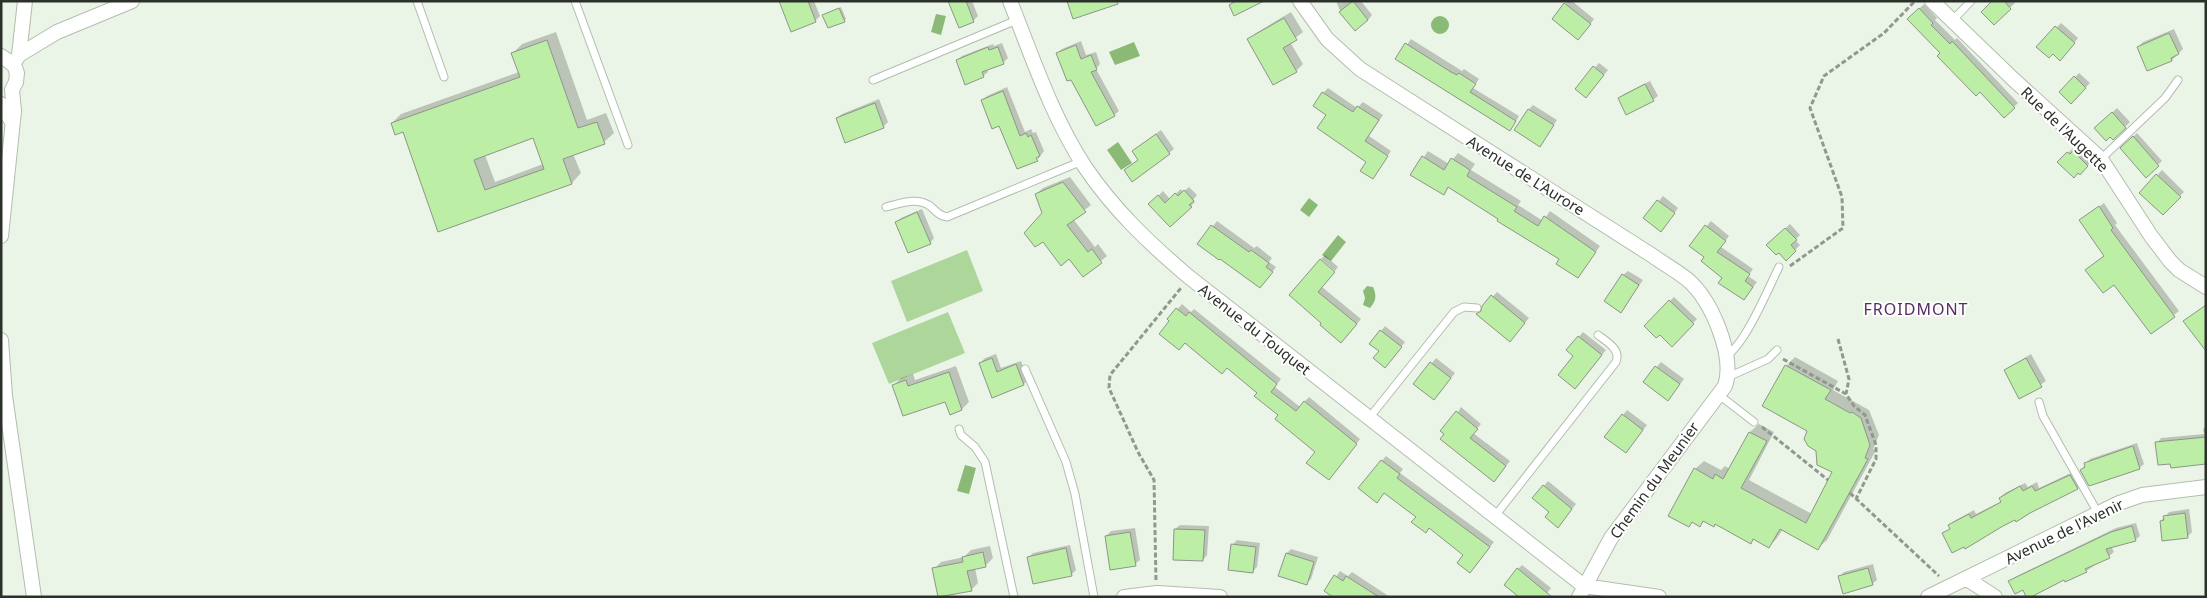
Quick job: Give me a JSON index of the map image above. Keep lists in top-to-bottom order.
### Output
{
  "streets": {
    "street": [
      "Rue de l'Augette",
      "Avenue de L'Aurore",
      "Avenue du Touquet",
      "Chemin du Meunier",
      "Avenue de l'Avenir"
    ]
  },
  "crossings": [
    ["Avenue de L'Aurore", "Chemin du Meunier"],
    ["Avenue du Touquet", "Chemin du Meunier"]
  ],
  "districts": ["FROIDMONT"]
}
